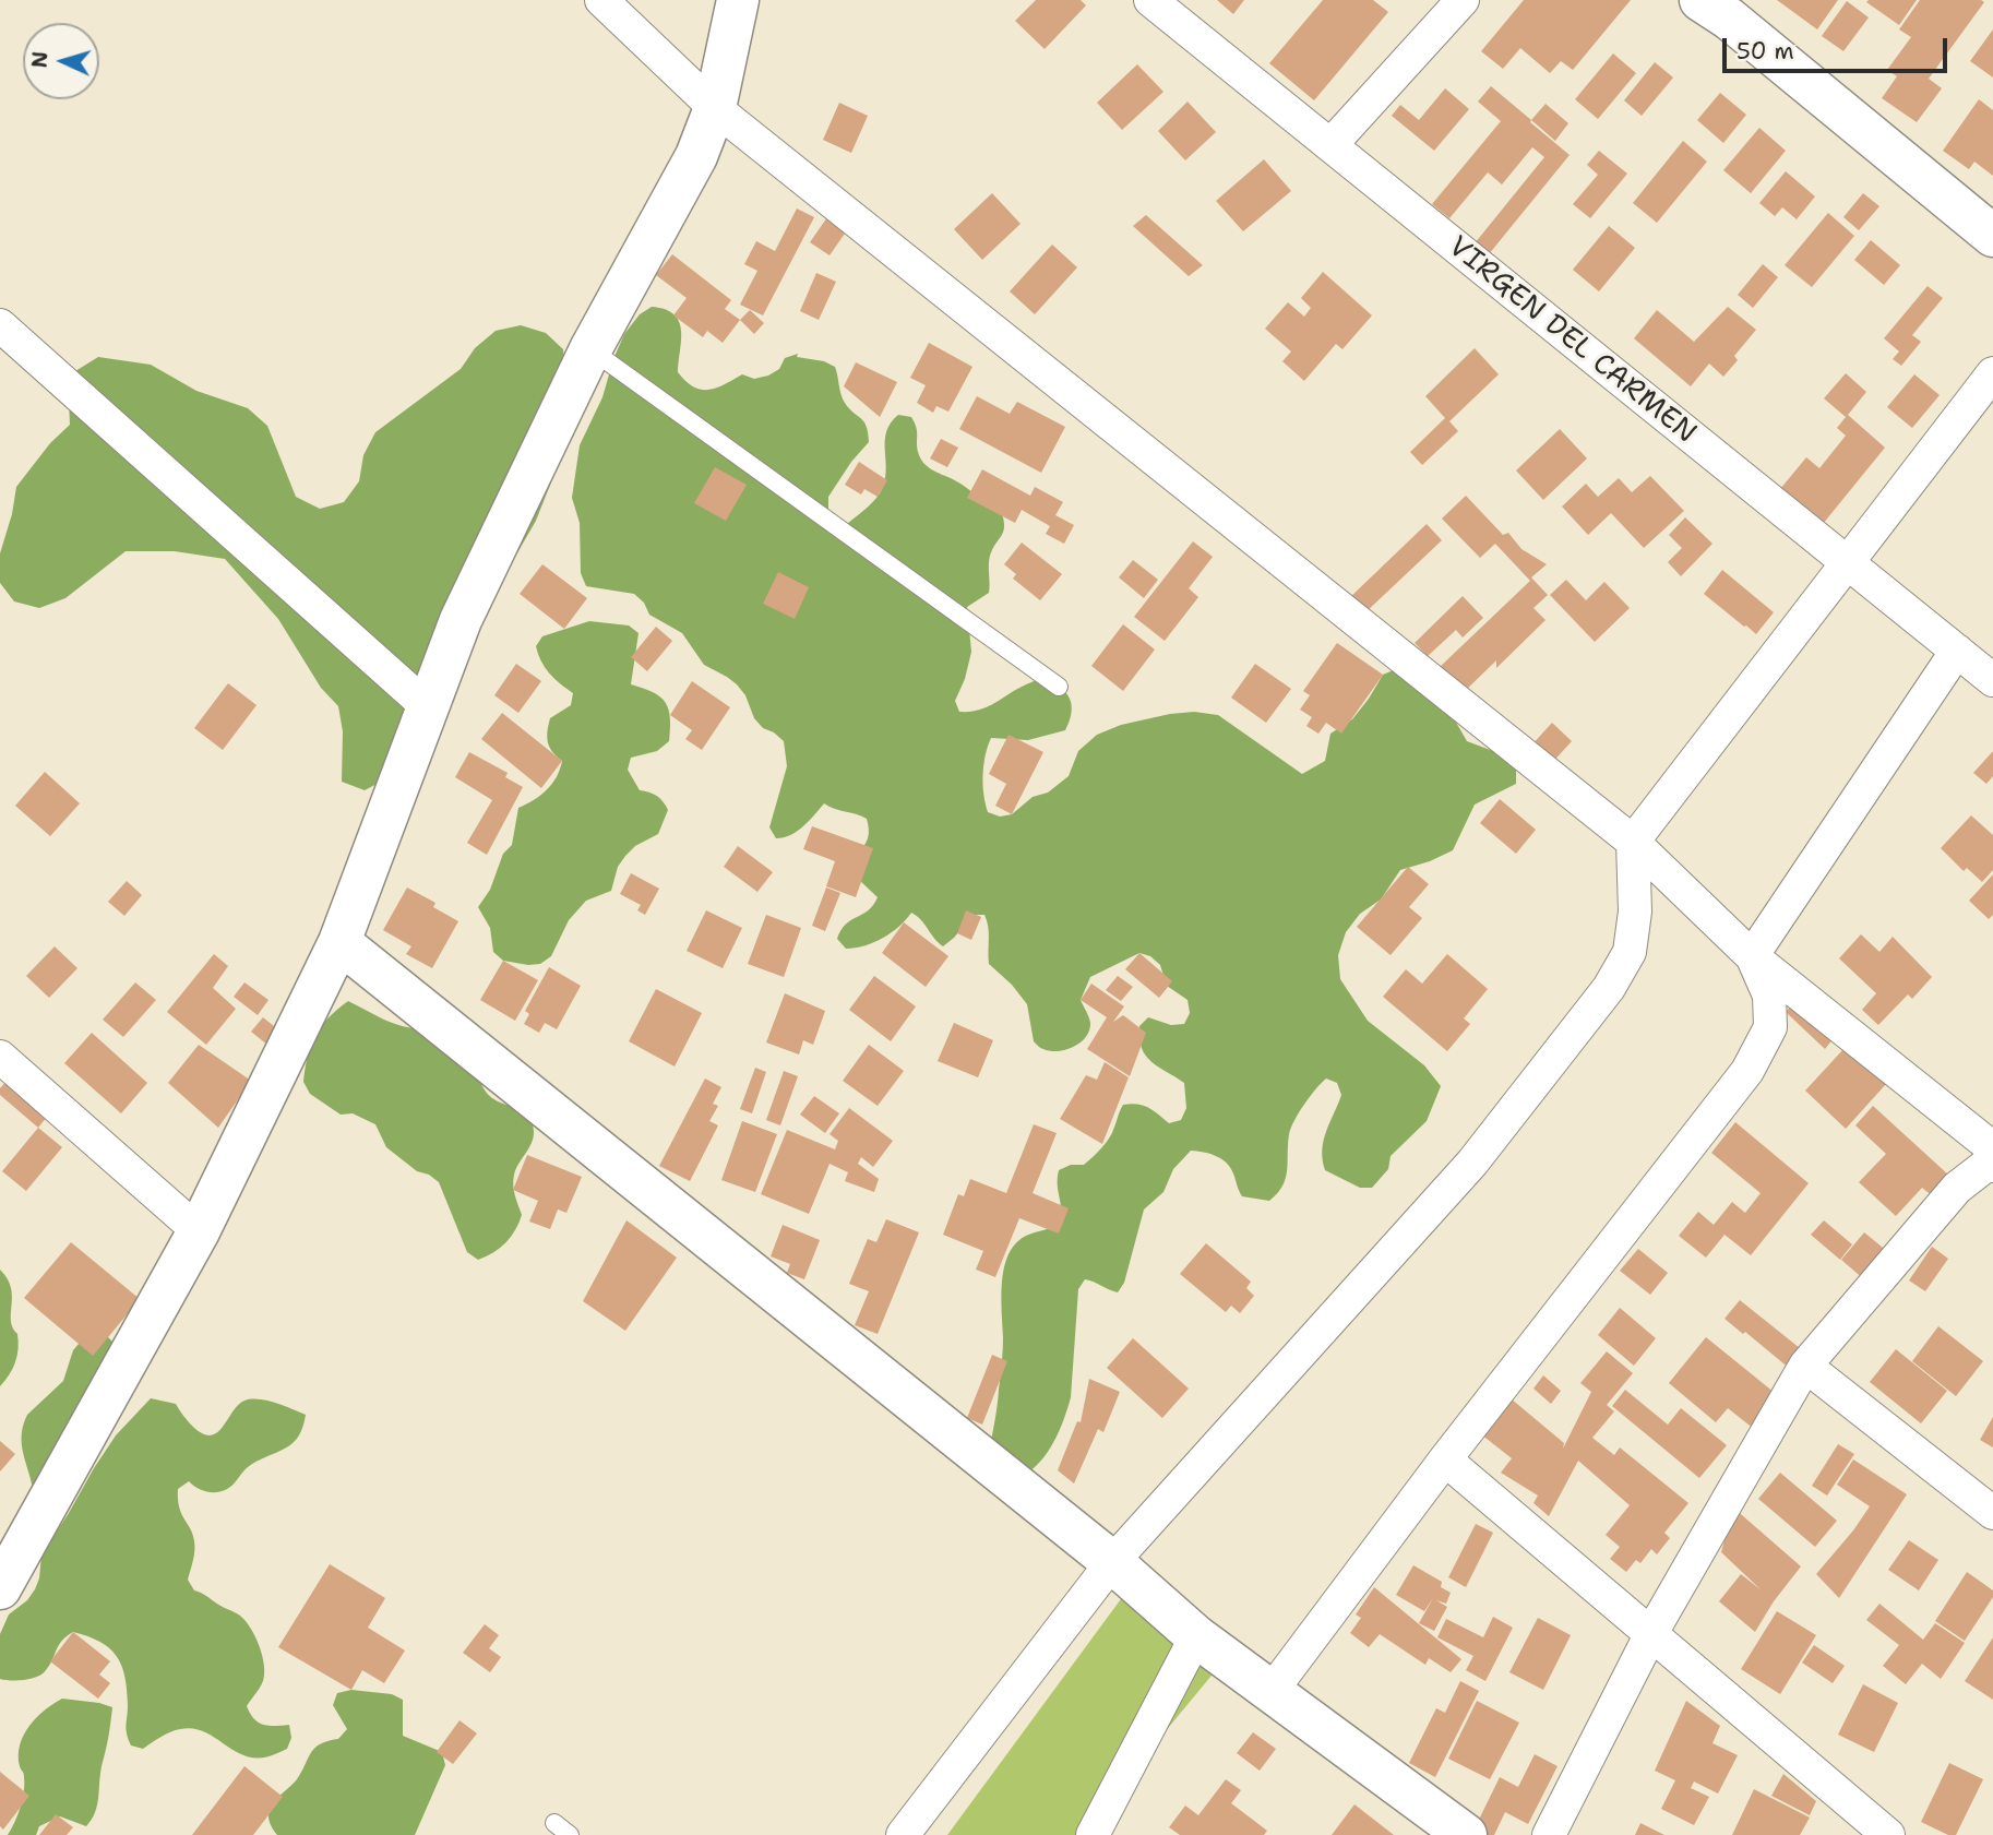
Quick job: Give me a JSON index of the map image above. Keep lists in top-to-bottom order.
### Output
{
  "streets": {
    "street": ["VIRGEN DEL CARMEN"]
  },
  "scale_bar": "50 m",
  "north": "left"
}
